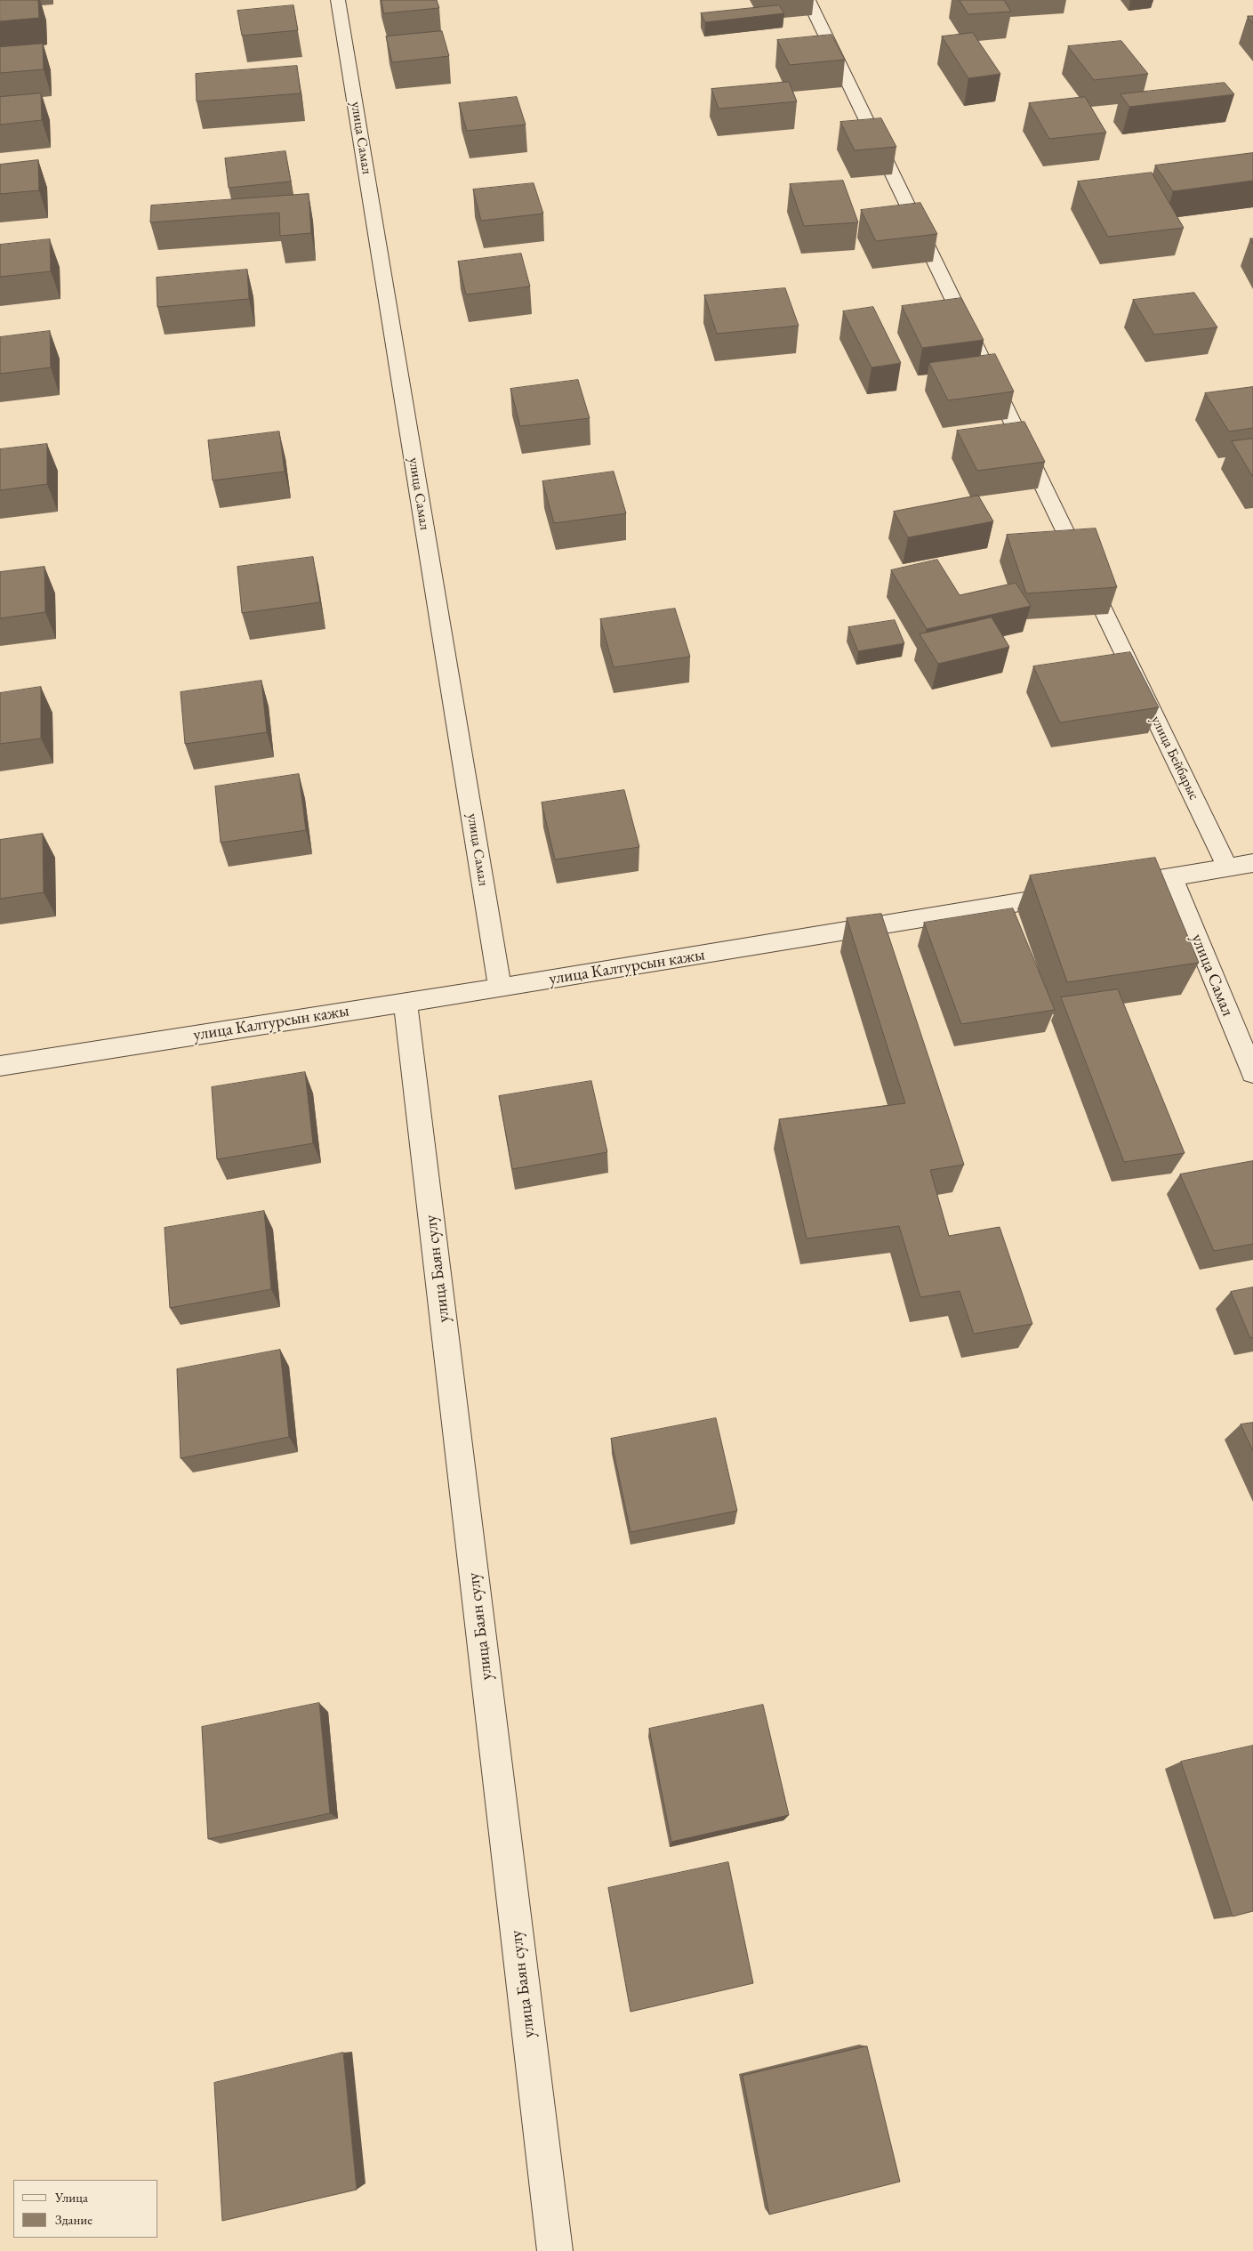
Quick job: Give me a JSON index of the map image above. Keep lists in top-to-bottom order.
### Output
{
  "streets": {
    "street": [
      "улица Самал",
      "улица Бейбарыс",
      "улица Калтурсын кажы",
      "улица Баян сулу"
    ]
  },
  "crossings": [
    ["улица Самал", "улица Калтурсын кажы"],
    ["улица Калтурсын кажы", "улица Баян сулу"]
  ],
  "legend": ["Улица", "Здание"]
}
